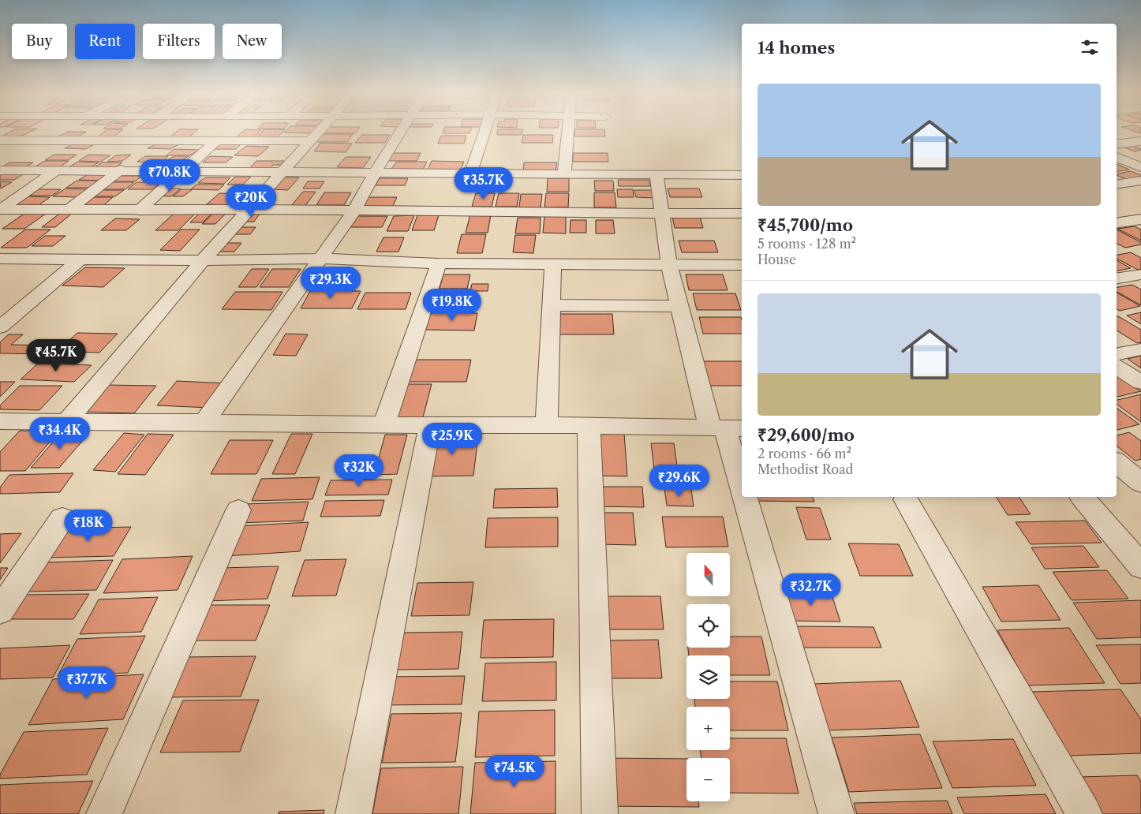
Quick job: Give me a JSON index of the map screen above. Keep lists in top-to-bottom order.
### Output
{
  "north": "top",
  "page": {
    "chip": [
      "Buy",
      "Rent",
      "Filters",
      "New"
    ],
    "heading": "14 homes",
    "list": [
      {
        "name": "₹45,700/mo",
        "note": "5 rooms · 128 m² · House"
      },
      {
        "name": "₹29,600/mo",
        "note": "2 rooms · 66 m² · Methodist Road"
      }
    ],
    "price": [
      "₹70.8K",
      "₹35.7K",
      "₹20K",
      "₹29.3K",
      "₹19.8K",
      "₹45.7K",
      "₹34.4K",
      "₹25.9K",
      "₹32K",
      "₹29.6K",
      "₹18K",
      "₹32.7K",
      "₹37.7K",
      "₹74.5K"
    ],
    "map_buttons": ["+", "−"]
  }
}
